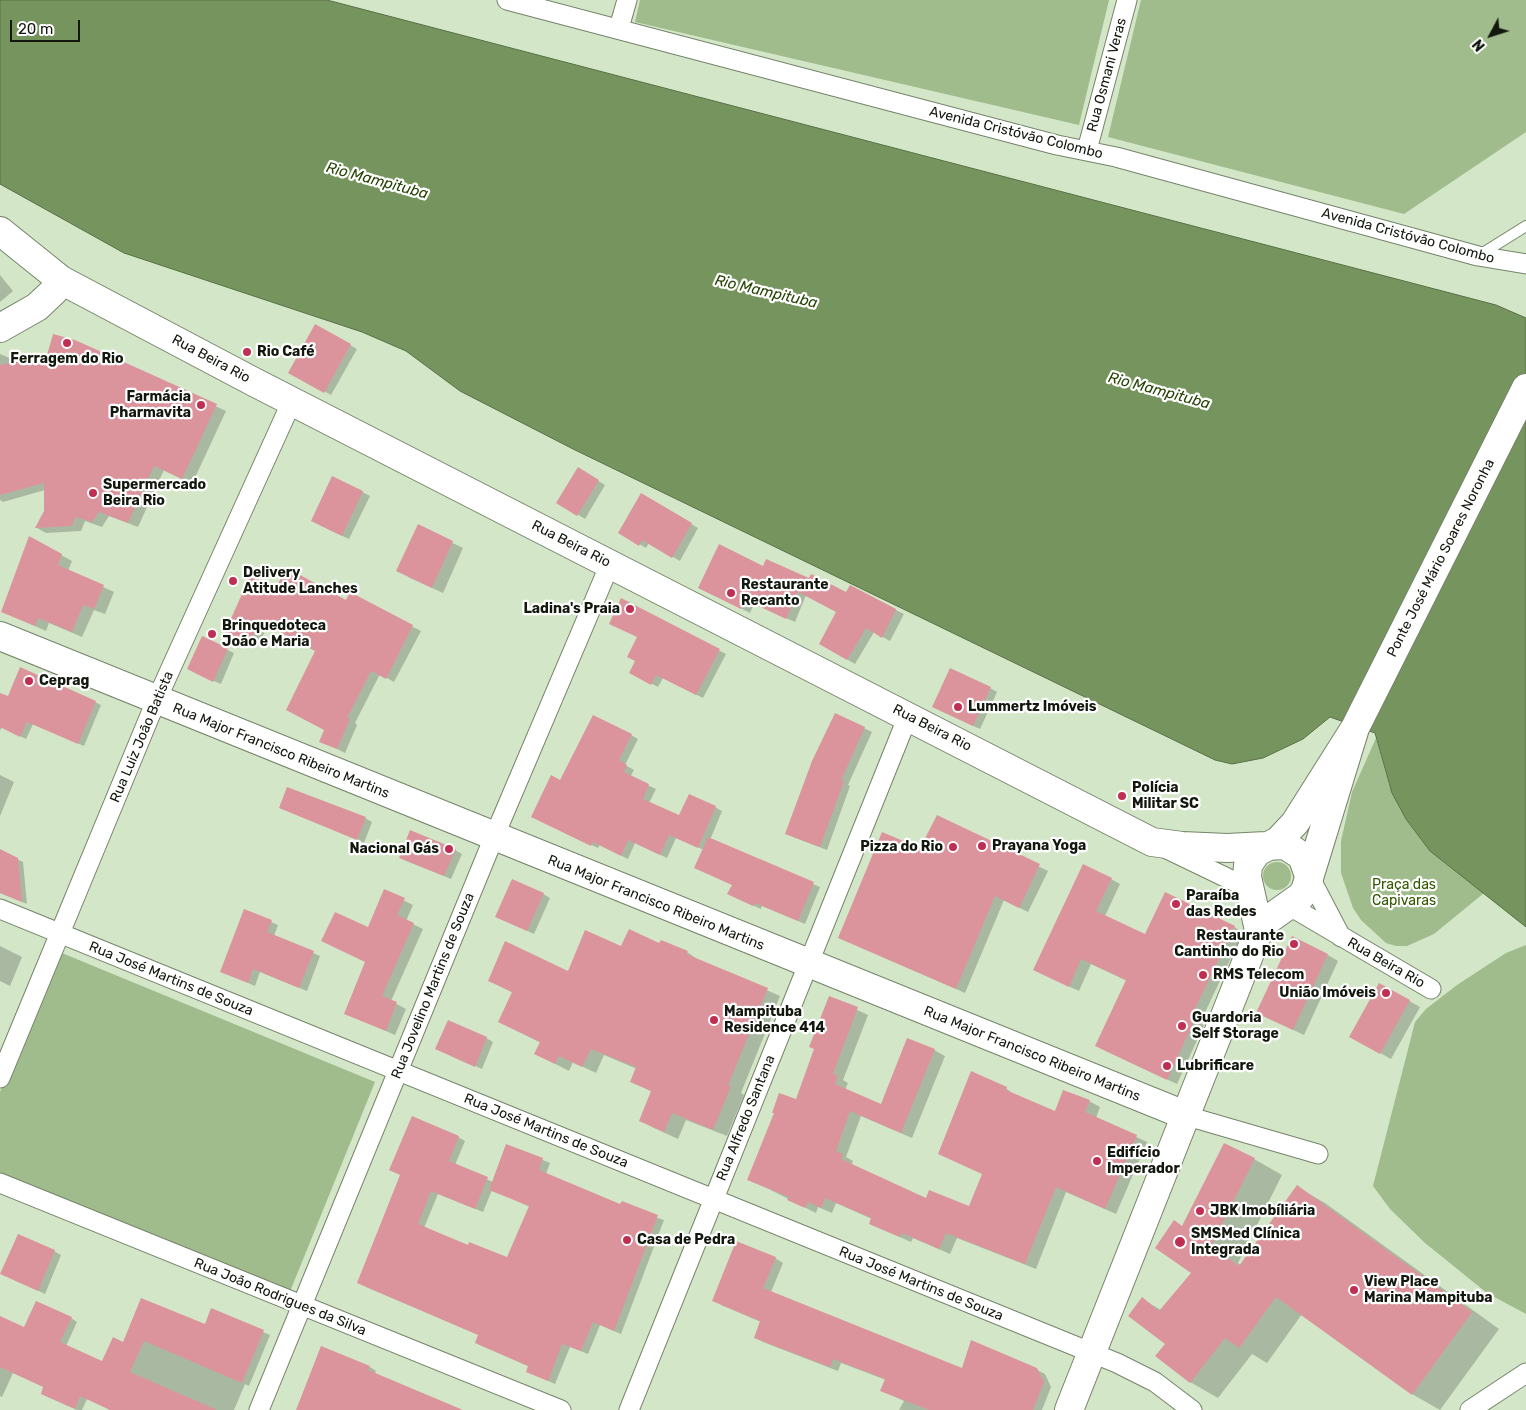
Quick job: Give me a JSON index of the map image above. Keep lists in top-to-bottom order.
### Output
{
  "streets": {
    "main road": ["Rua Beira Rio", "Ponte José Mário Soares Noronha", "Rua Major Francisco Ribeiro Martins"],
    "street": [
      "Rua Osmani Veras",
      "Avenida Cristóvão Colombo",
      "Rua Luiz João Batista",
      "Rua José Martins de Souza",
      "Rua Jovelino Martins de Souza",
      "Rua Alfredo Santana",
      "Rua João Rodrigues da Silva"
    ]
  },
  "crossings": [
    ["Rua Osmani Veras", "Avenida Cristóvão Colombo"],
    ["Rua Beira Rio", "Rua Luiz João Batista"],
    ["Rua Beira Rio", "Rua Jovelino Martins de Souza"],
    ["Rua Beira Rio", "Rua Alfredo Santana"],
    ["Rua Luiz João Batista", "Rua Major Francisco Ribeiro Martins"],
    ["Rua Luiz João Batista", "Rua José Martins de Souza"],
    ["Rua Major Francisco Ribeiro Martins", "Rua Jovelino Martins de Souza"],
    ["Rua Major Francisco Ribeiro Martins", "Rua Alfredo Santana"],
    ["Rua José Martins de Souza", "Rua Jovelino Martins de Souza"],
    ["Rua José Martins de Souza", "Rua Alfredo Santana"],
    ["Rua Jovelino Martins de Souza", "Rua João Rodrigues da Silva"]
  ],
  "water": ["Rio Mampituba"],
  "parks": ["Praça das Capivaras"],
  "places": [
    "Ferragem do Rio",
    "Rio Café",
    "Farmácia Pharmavita",
    "Supermercado Beira Rio",
    "Delivery Atitude Lanches",
    "Restaurante Recanto",
    "Ladina's Praia",
    "Brinquedoteca João e Maria",
    "Ceprag",
    "Lummertz Imóveis",
    "Polícia Militar SC",
    "Prayana Yoga",
    "Pizza do Rio",
    "Nacional Gás",
    "Paraíba das Redes",
    "Restaurante Cantinho do Rio",
    "RMS Telecom",
    "União Imóveis",
    "Mampituba Residence 414",
    "Guardoria Self Storage",
    "Lubrificare",
    "Edifício Imperador",
    "JBK Imobíliária",
    "Casa de Pedra",
    "SMSMed Clínica Integrada",
    "View Place Marina Mampituba"
  ],
  "scale_bar": "20 m",
  "north": "bottom left"
}
